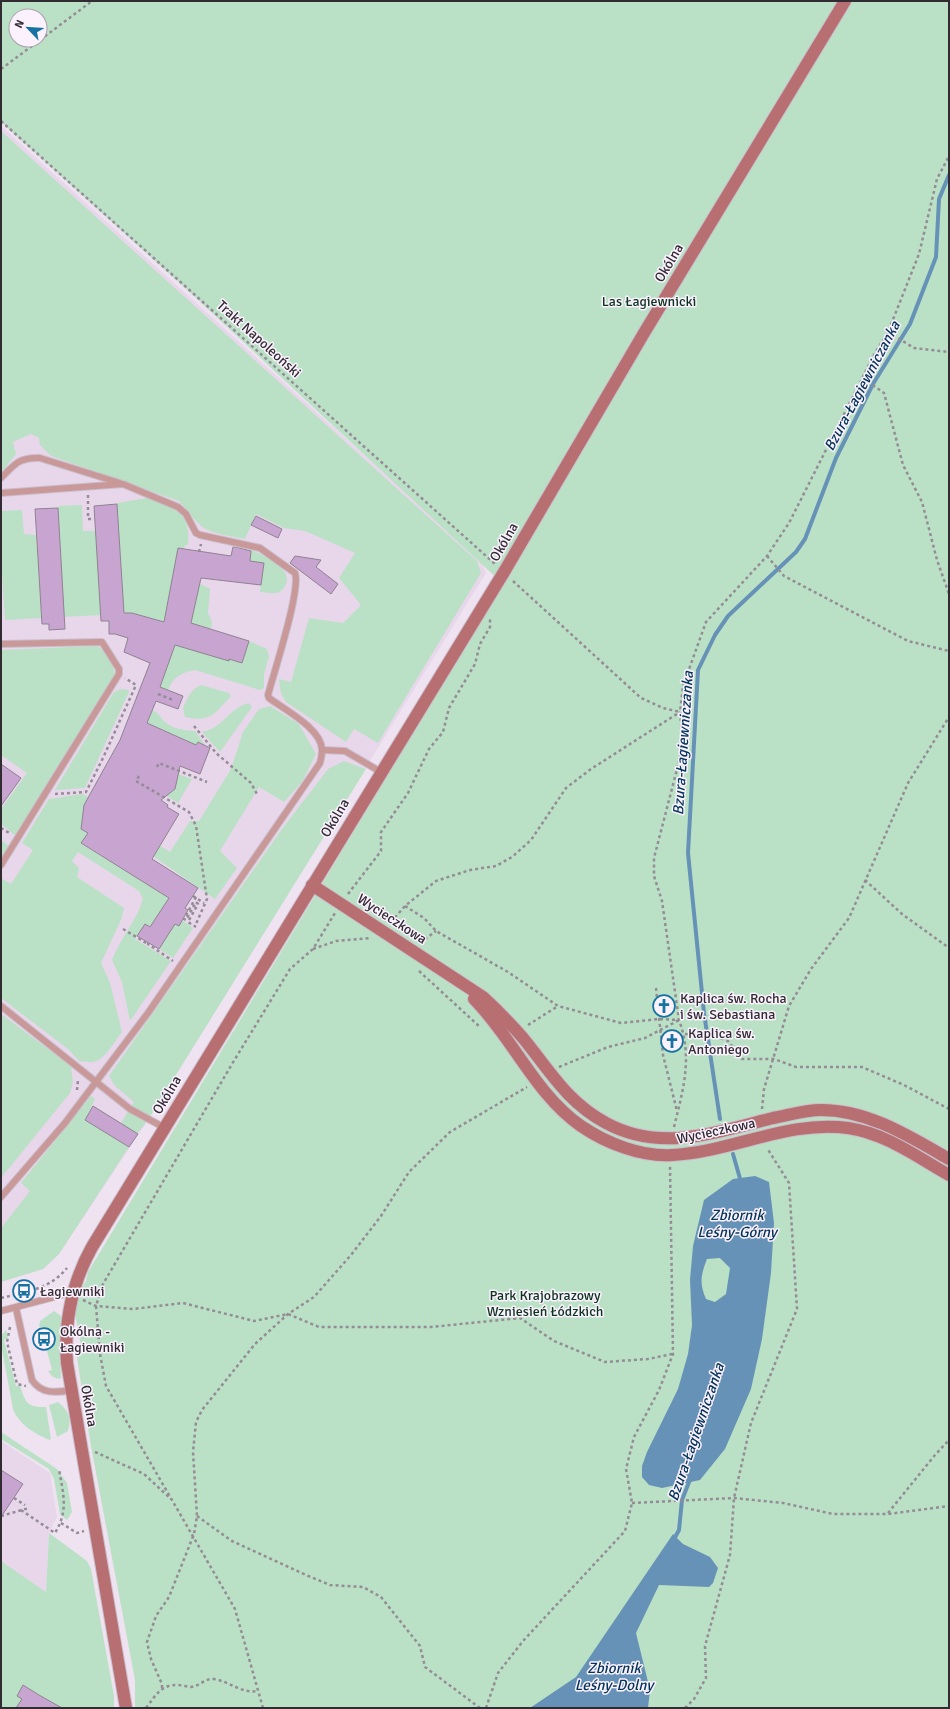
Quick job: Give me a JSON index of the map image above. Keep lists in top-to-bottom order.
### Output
{
  "streets": {
    "street": ["Okólna", "Wycieczkowa"],
    "path": ["Trakt Napoleoński"]
  },
  "crossings": [
    ["Okólna", "Trakt Napoleoński"],
    ["Okólna", "Wycieczkowa"]
  ],
  "water": ["Bzura-Łagiewniczanka", "Zbiornik Leśny-Górny", "Zbiornik Leśny-Dolny"],
  "parks": ["Las Łagiewnicki", "Park Krajobrazowy Wzniesień Łódzkich"],
  "places": {
    "church": ["Kaplica św. Rocha i św. Sebastiana", "Kaplica św. Antoniego"],
    "bus stop": ["Łagiewniki", "Okólna - Łagiewniki"]
  },
  "north": "top left"
}
